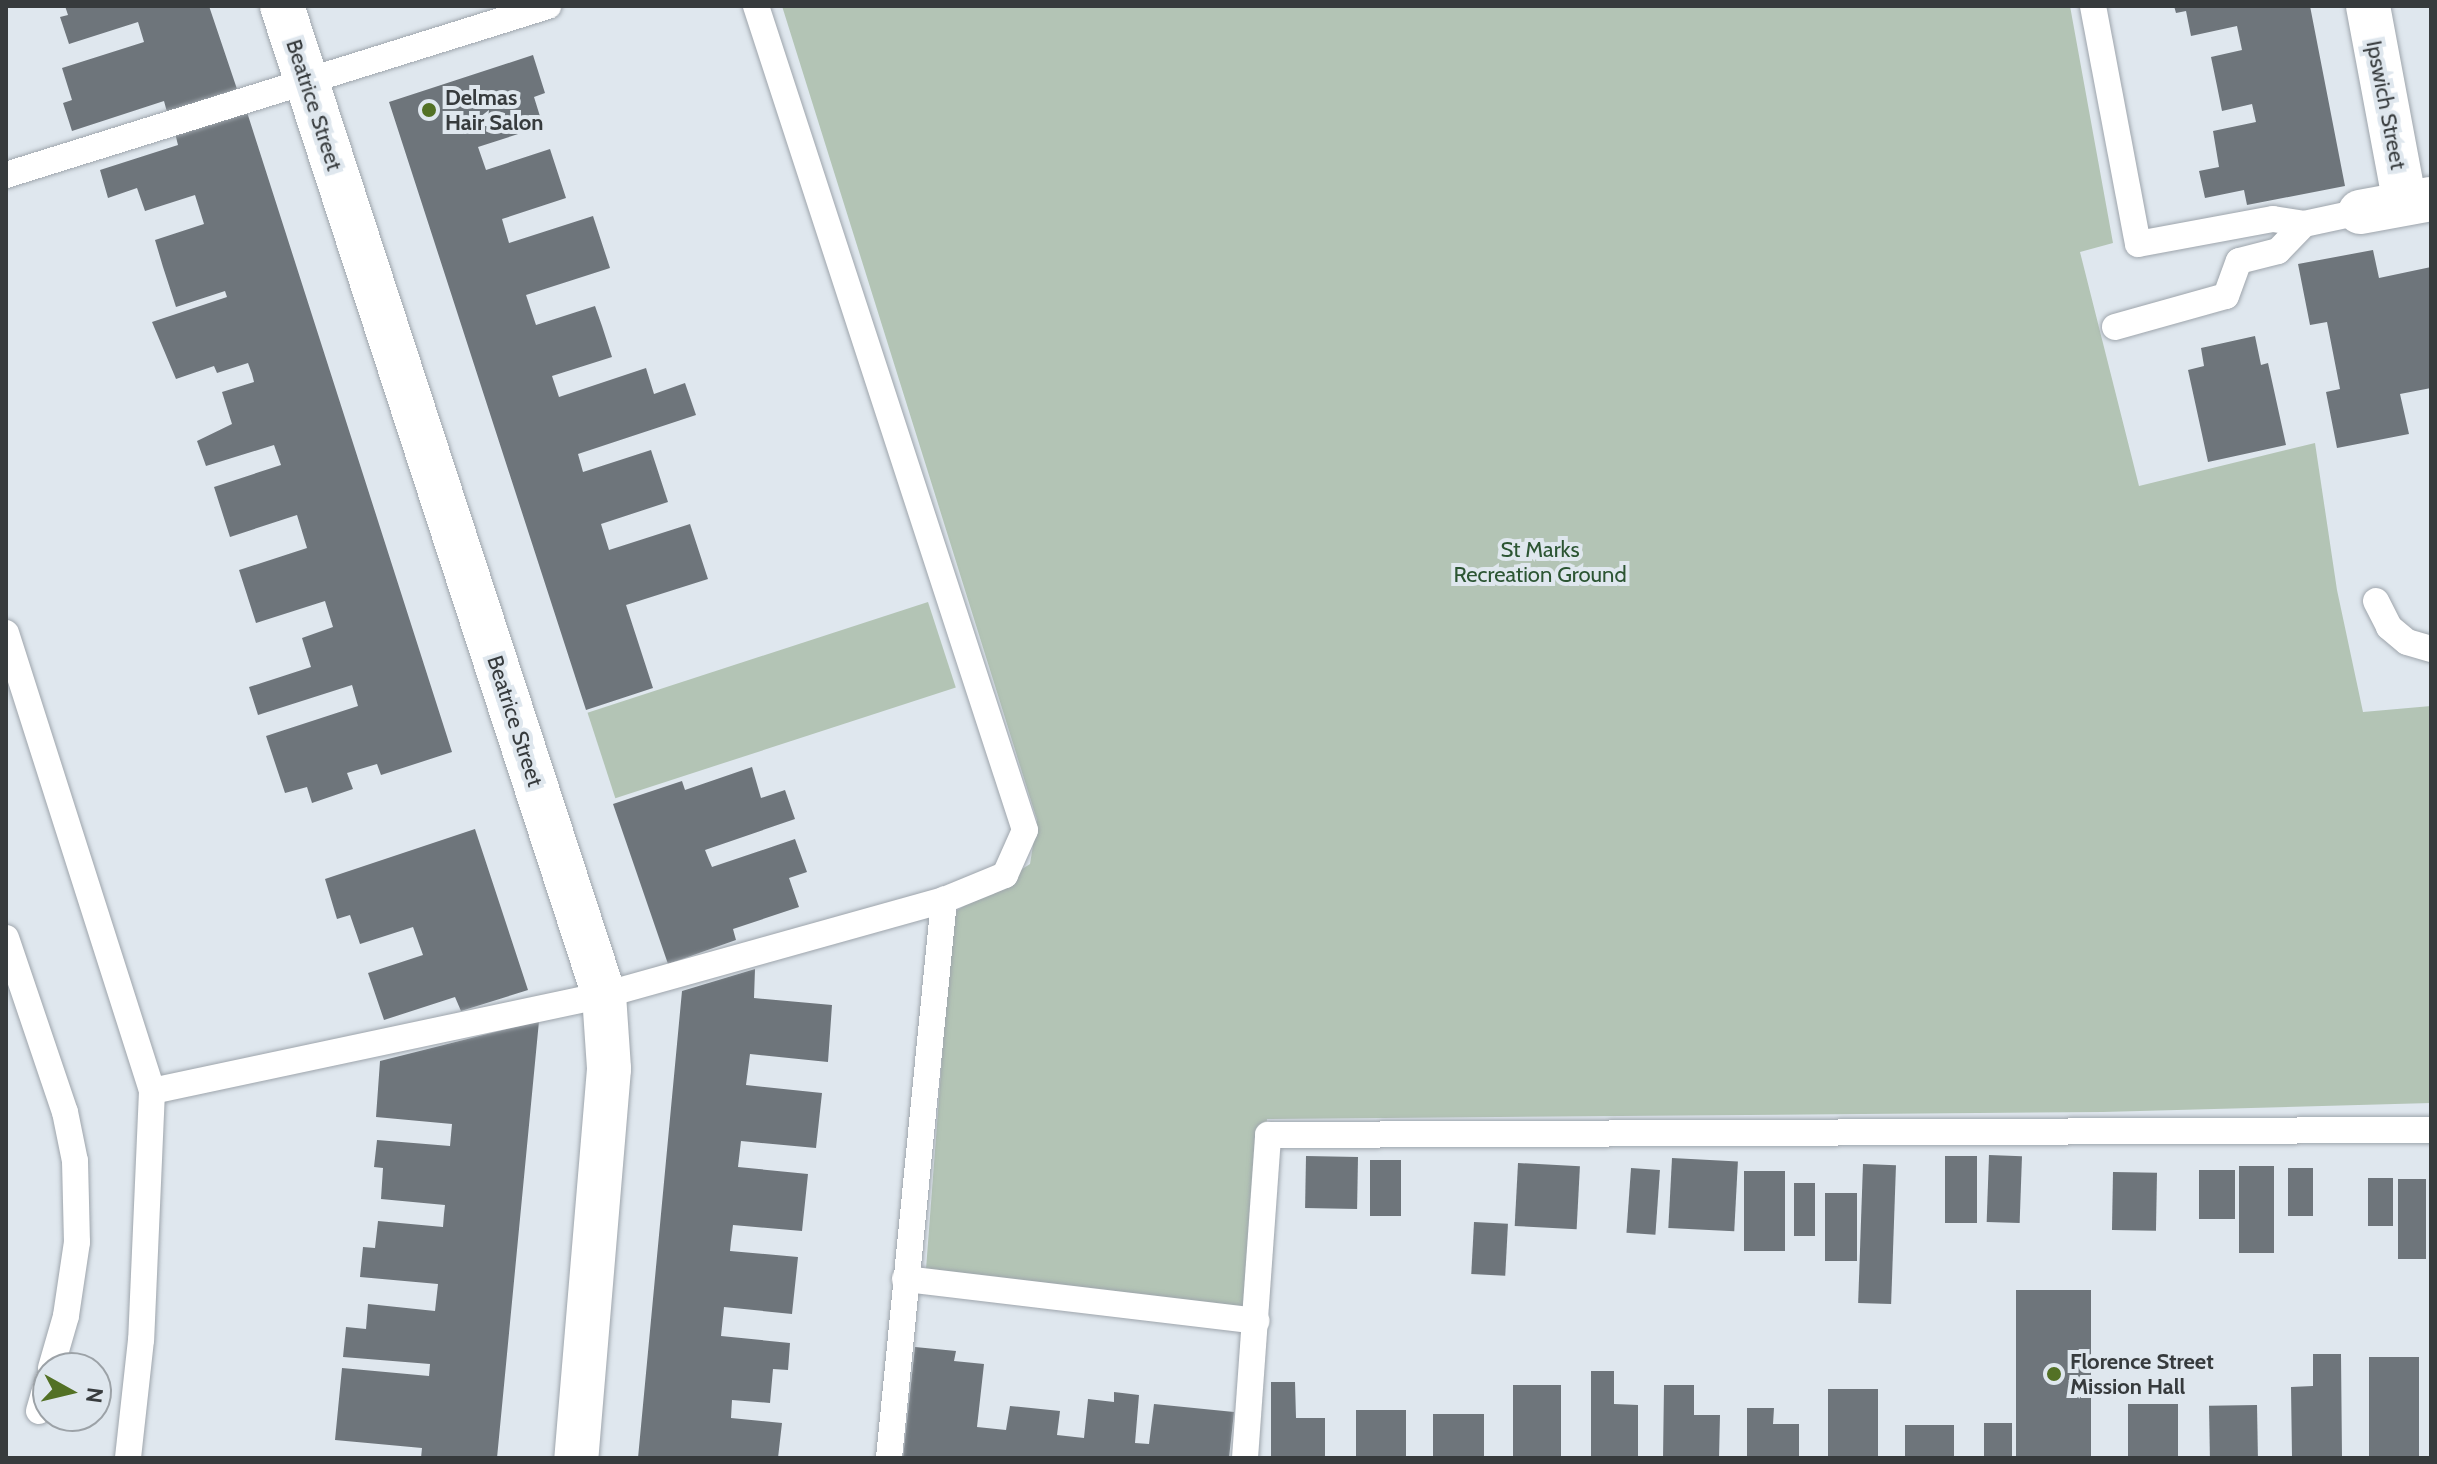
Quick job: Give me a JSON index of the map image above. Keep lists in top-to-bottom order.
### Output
{
  "streets": {
    "street": ["Beatrice Street", "Ipswich Street"]
  },
  "parks": ["St Marks Recreation Ground"],
  "places": ["Delmas Hair Salon", "Florence Street Mission Hall"],
  "north": "right"
}
